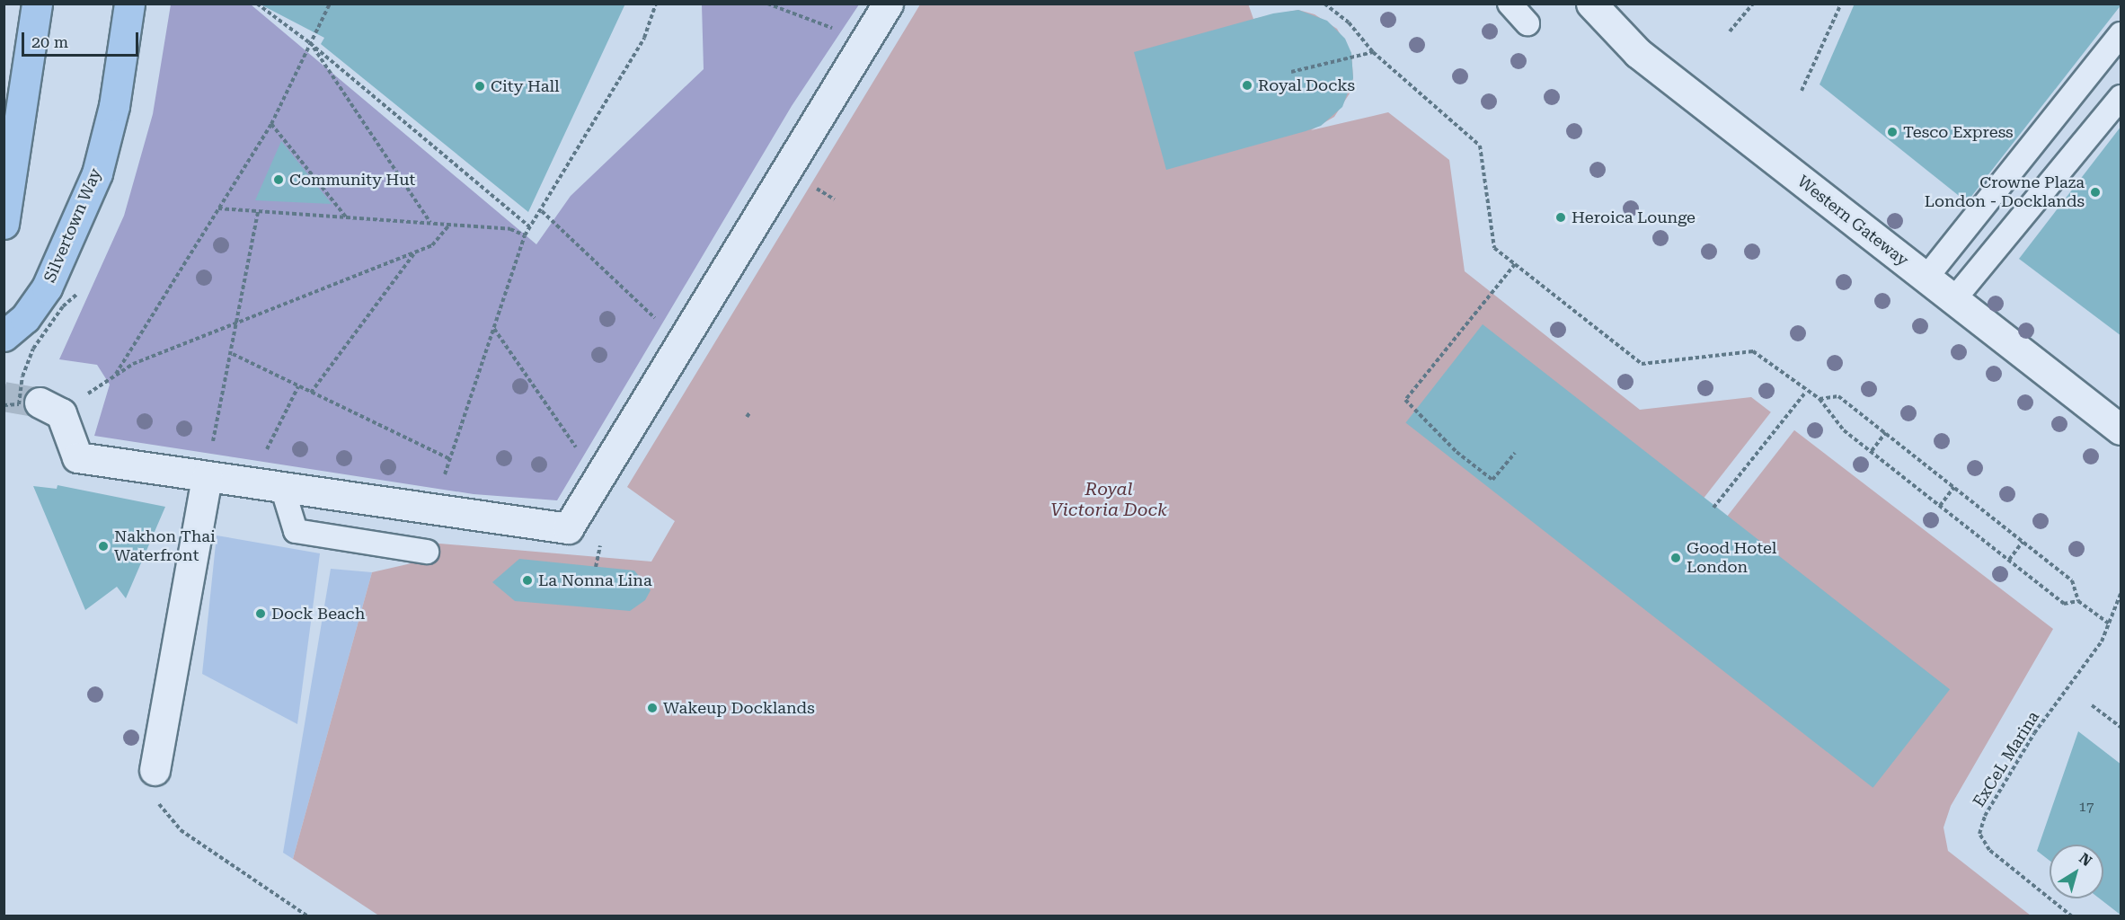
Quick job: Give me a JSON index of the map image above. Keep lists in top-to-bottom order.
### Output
{
  "streets": {
    "main road": ["Silvertown Way"],
    "street": ["Western Gateway"],
    "path": ["ExCeL Marina"]
  },
  "water": ["Royal Victoria Dock"],
  "places": [
    "Royal Docks",
    "City Hall",
    "Tesco Express",
    "Community Hut",
    "Crowne Plaza London - Docklands",
    "Heroica Lounge",
    "Nakhon Thai Waterfront",
    "Good Hotel London",
    "La Nonna Lina",
    "Dock Beach",
    "Wakeup Docklands"
  ],
  "house_numbers": ["17"],
  "scale_bar": "20 m",
  "north": "top right"
}
